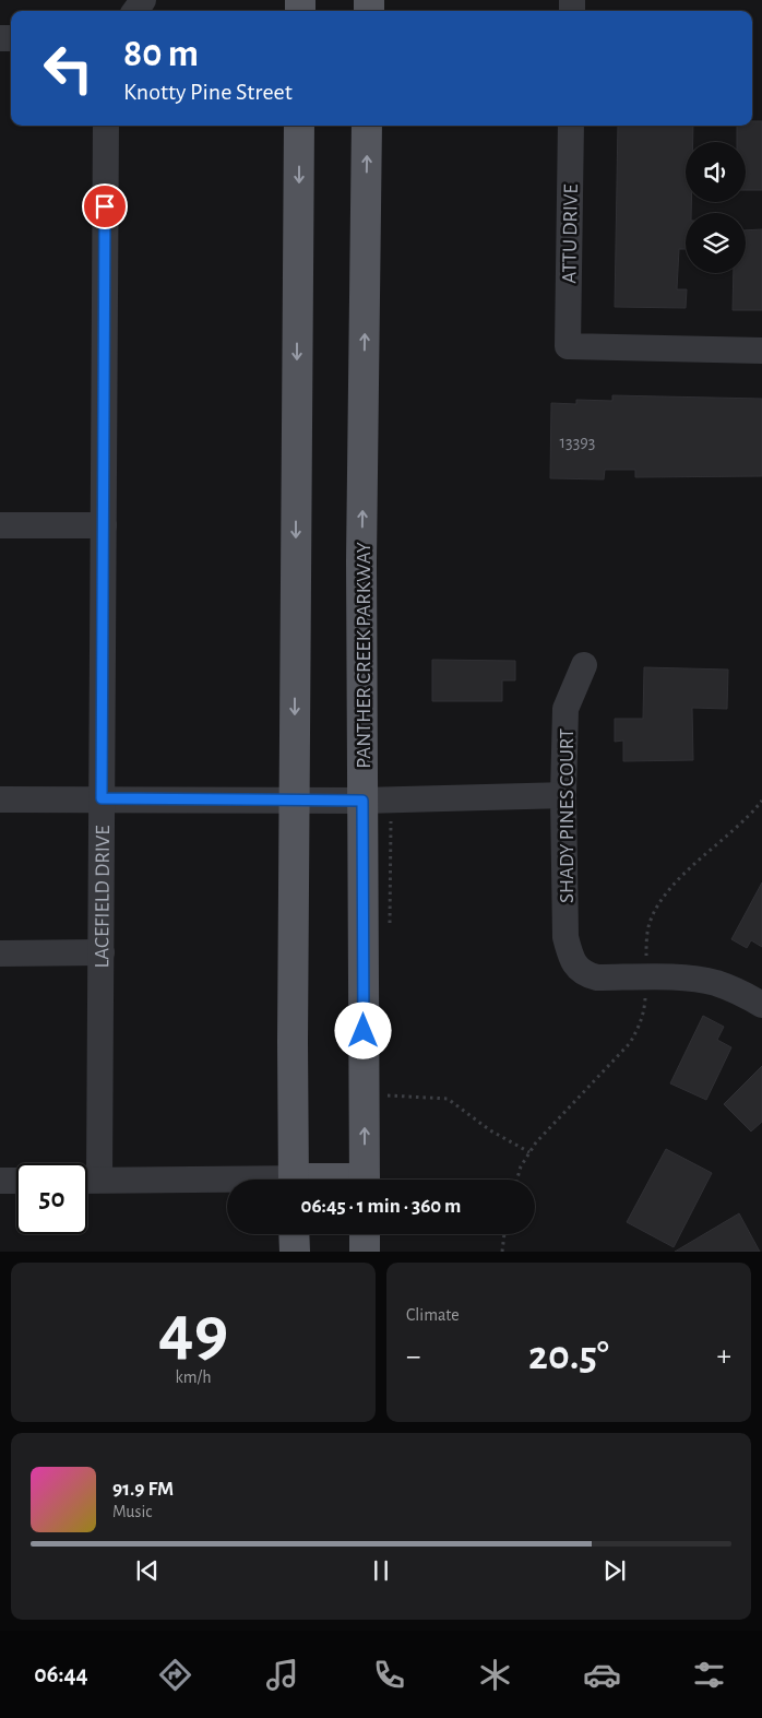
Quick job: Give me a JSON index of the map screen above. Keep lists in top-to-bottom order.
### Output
{
  "streets": {
    "main road": ["PANTHER CREEK PARKWAY"],
    "street": ["ATTU DRIVE", "SHADY PINES COURT", "LACEFIELD DRIVE"]
  },
  "house_numbers": ["13393"],
  "page": {
    "turn": ["80 m", "Knotty Pine Street"],
    "limit": "50",
    "trip": "06:45 · 1 min · 360 m",
    "tile": [
      ["49", "km/h"],
      "Climate"
    ],
    "heat": ["−", "20.5°", "+"],
    "song": ["91.9 FM", "Music"],
    "tabs": "06:44"
  }
}
